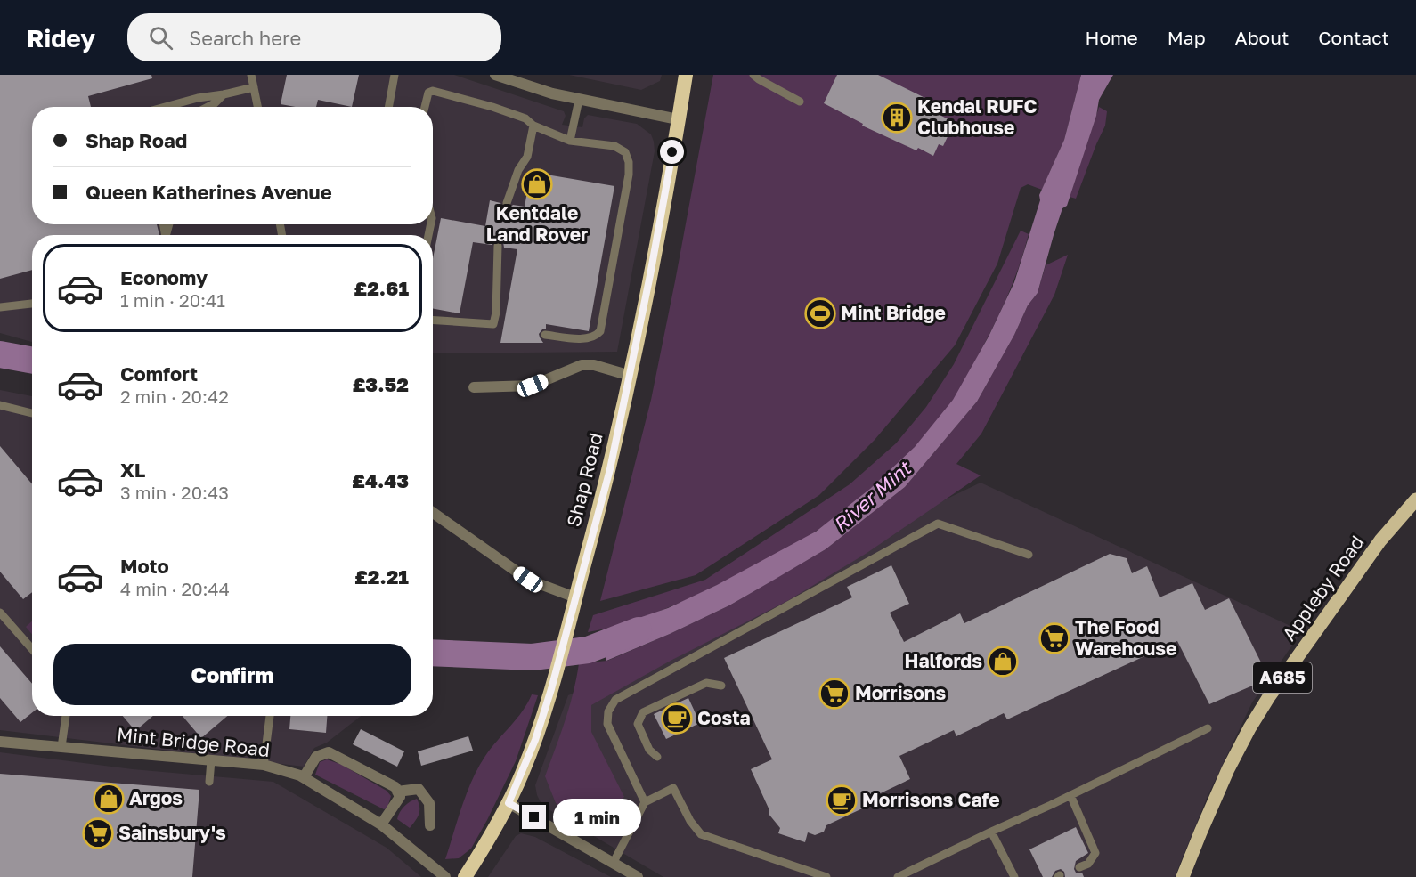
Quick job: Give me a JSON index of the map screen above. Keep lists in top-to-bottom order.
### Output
{
  "streets": {
    "highway": ["Shap Road"],
    "main road": ["Appleby Road", "A685"],
    "street": ["Mint Bridge Road"]
  },
  "water": ["River Mint"],
  "places": {
    "building": ["Kendal RUFC Clubhouse"],
    "shop": ["Kentdale Land Rover", "Halfords", "Argos"],
    "sports": ["Mint Bridge"],
    "supermarket": ["The Food Warehouse", "Morrisons", "Sainsbury's"],
    "cafe": ["Costa", "Morrisons Cafe"]
  },
  "page": {
    "header": "Ridey",
    "search": "Search here",
    "nav": [
      "Home",
      "Map",
      "About",
      "Contact"
    ],
    "banner": ["Shap Road", "Queen Katherines Avenue"],
    "list": [
      {
        "name": "Economy",
        "note": "1 min · 20:41",
        "value": "£2.61"
      },
      {
        "name": "Comfort",
        "note": "2 min · 20:42",
        "value": "£3.52"
      },
      {
        "name": "XL",
        "note": "3 min · 20:43",
        "value": "£4.43"
      },
      {
        "name": "Moto",
        "note": "4 min · 20:44",
        "value": "£2.21"
      }
    ],
    "buttons": "Confirm",
    "bubble": "1 min"
  }
}
